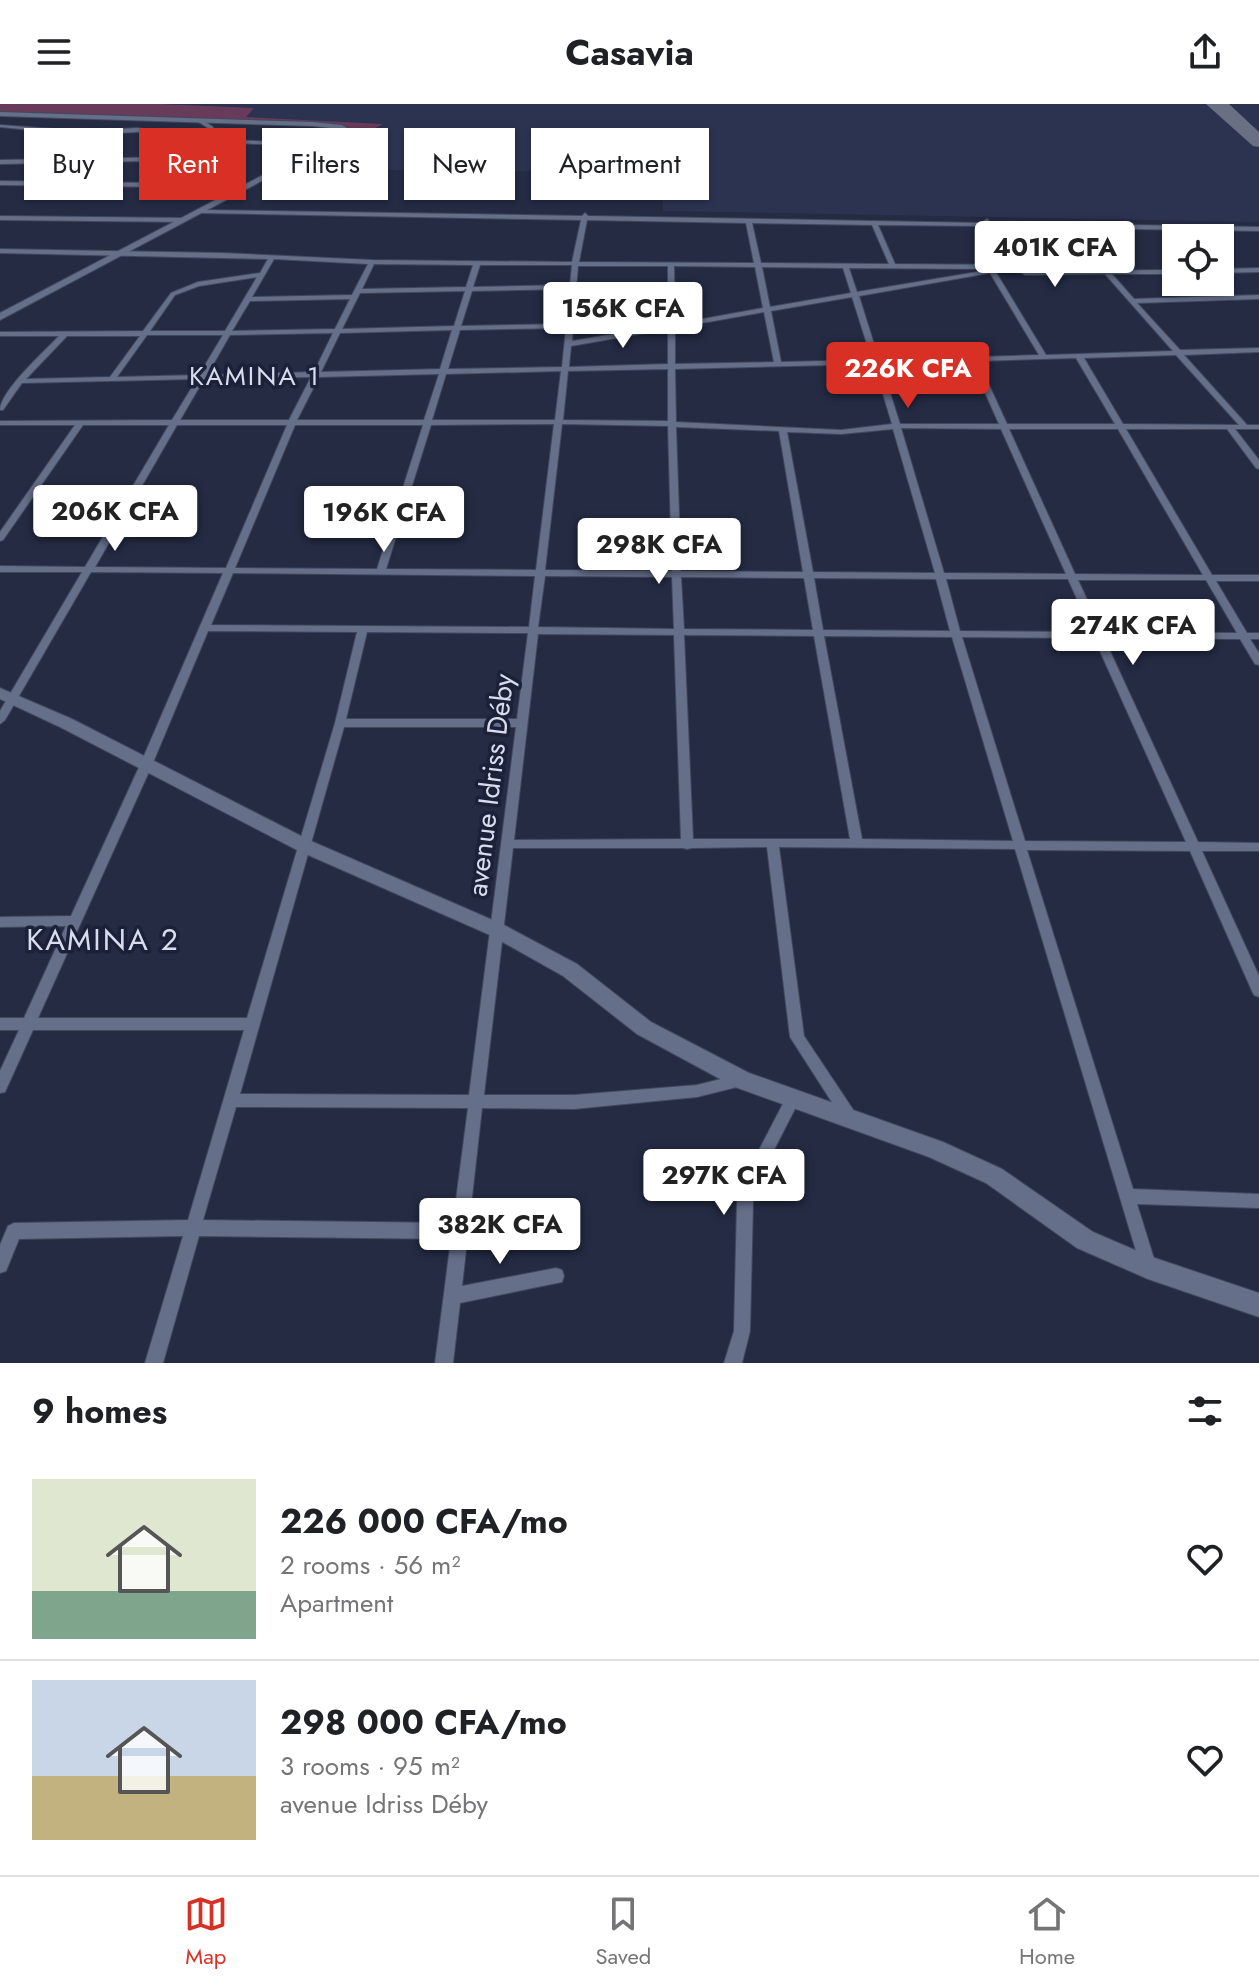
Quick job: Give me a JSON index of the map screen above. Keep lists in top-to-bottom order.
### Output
{
  "streets": {
    "street": ["avenue Idriss Déby"]
  },
  "districts": ["KAMINA 1", "KAMINA 2"],
  "page": {
    "header": "Casavia",
    "chip": [
      "Buy",
      "Rent",
      "Filters",
      "New",
      "Apartment"
    ],
    "price": [
      "401K CFA",
      "156K CFA",
      "226K CFA",
      "206K CFA",
      "196K CFA",
      "298K CFA",
      "274K CFA",
      "297K CFA",
      "382K CFA"
    ],
    "heading": "9 homes",
    "list": [
      {
        "name": "226 000 CFA/mo",
        "note": "2 rooms · 56 m² · Apartment"
      },
      {
        "name": "298 000 CFA/mo",
        "note": "3 rooms · 95 m² · avenue Idriss Déby"
      }
    ],
    "tabs": ["Map", "Saved", "Home"]
  }
}
